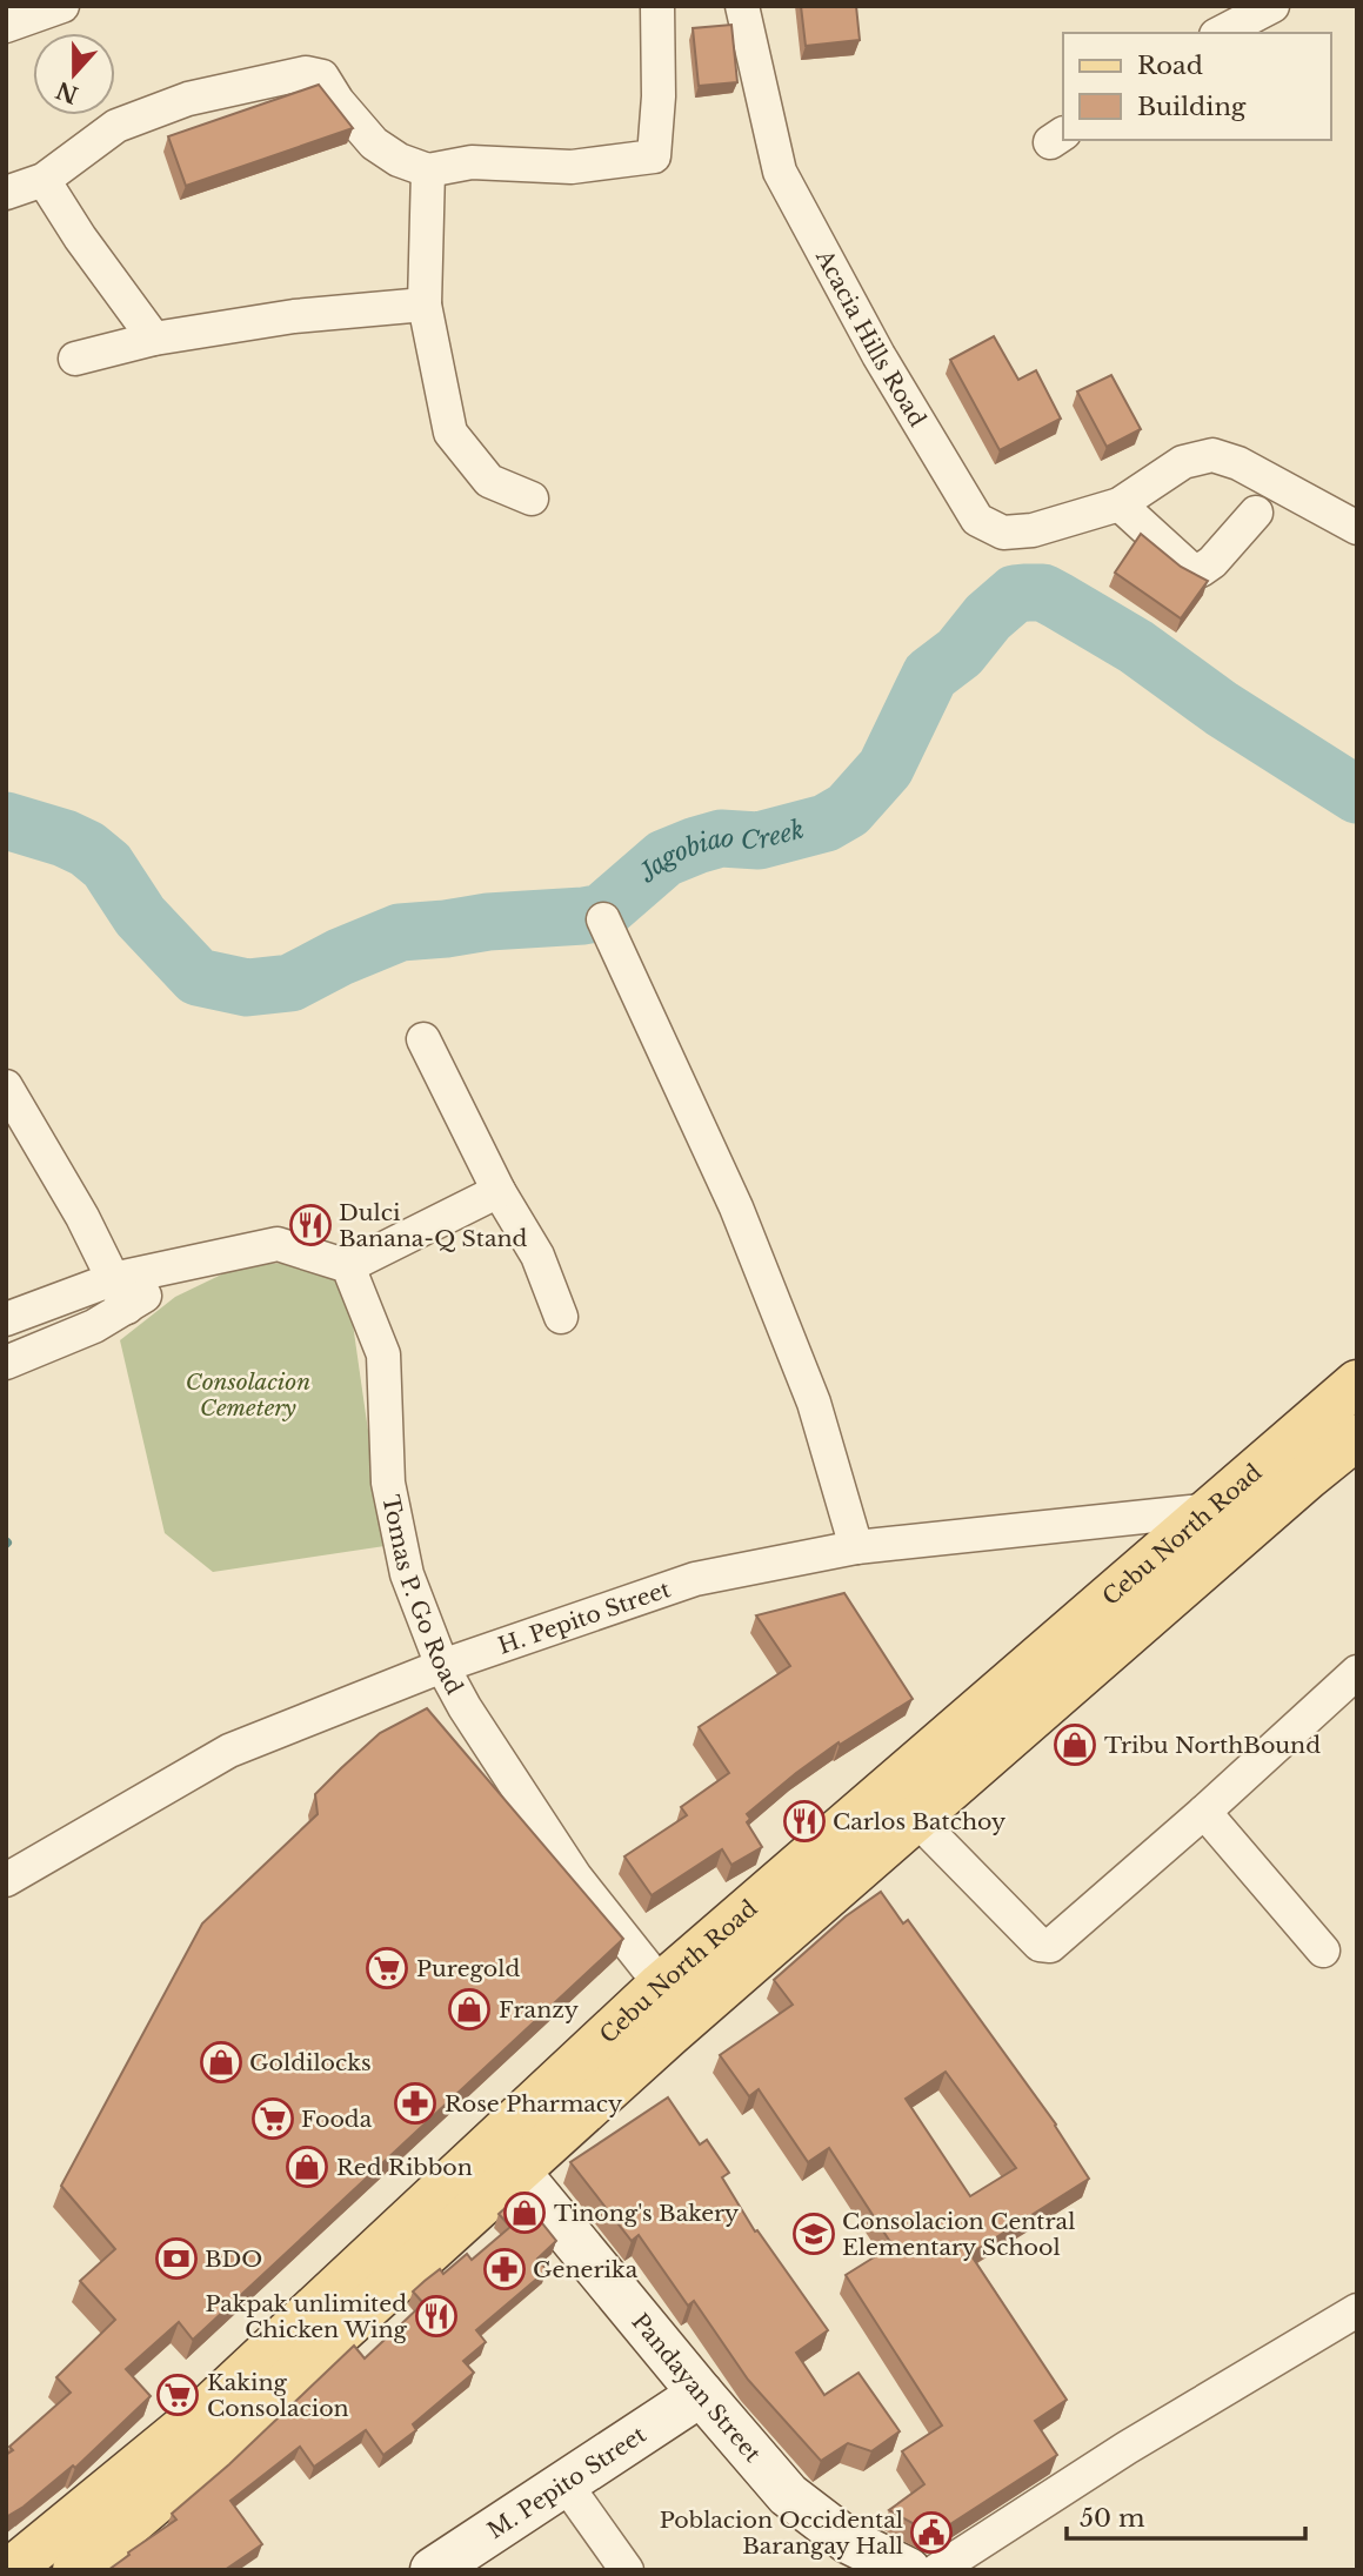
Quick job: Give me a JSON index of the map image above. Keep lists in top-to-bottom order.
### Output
{
  "streets": {
    "main road": ["Cebu North Road"],
    "street": [
      "Acacia Hills Road",
      "Tomas P. Go Road",
      "H. Pepito Street",
      "Pandayan Street",
      "M. Pepito Street"
    ]
  },
  "crossings": [
    ["Cebu North Road", "Tomas P. Go Road"],
    ["Cebu North Road", "H. Pepito Street"],
    ["Cebu North Road", "Pandayan Street"],
    ["Tomas P. Go Road", "H. Pepito Street"],
    ["Pandayan Street", "M. Pepito Street"]
  ],
  "water": ["Jagobiao Creek"],
  "parks": ["Consolacion Cemetery"],
  "places": {
    "restaurant": ["Dulci Banana-Q Stand", "Carlos Batchoy", "Pakpak unlimited Chicken Wing"],
    "shop": [
      "Tribu NorthBound",
      "Franzy",
      "Goldilocks",
      "Red Ribbon",
      "Tinong's Bakery"
    ],
    "supermarket": ["Puregold", "Fooda", "Kaking Consolacion"],
    "pharmacy": ["Rose Pharmacy", "Generika"],
    "school or university": ["Consolacion Central Elementary School"],
    "bank": ["BDO"],
    "public building": ["Poblacion Occidental Barangay Hall"]
  },
  "legend": ["Road", "Building"],
  "scale_bar": "50 m",
  "north": "bottom"
}
